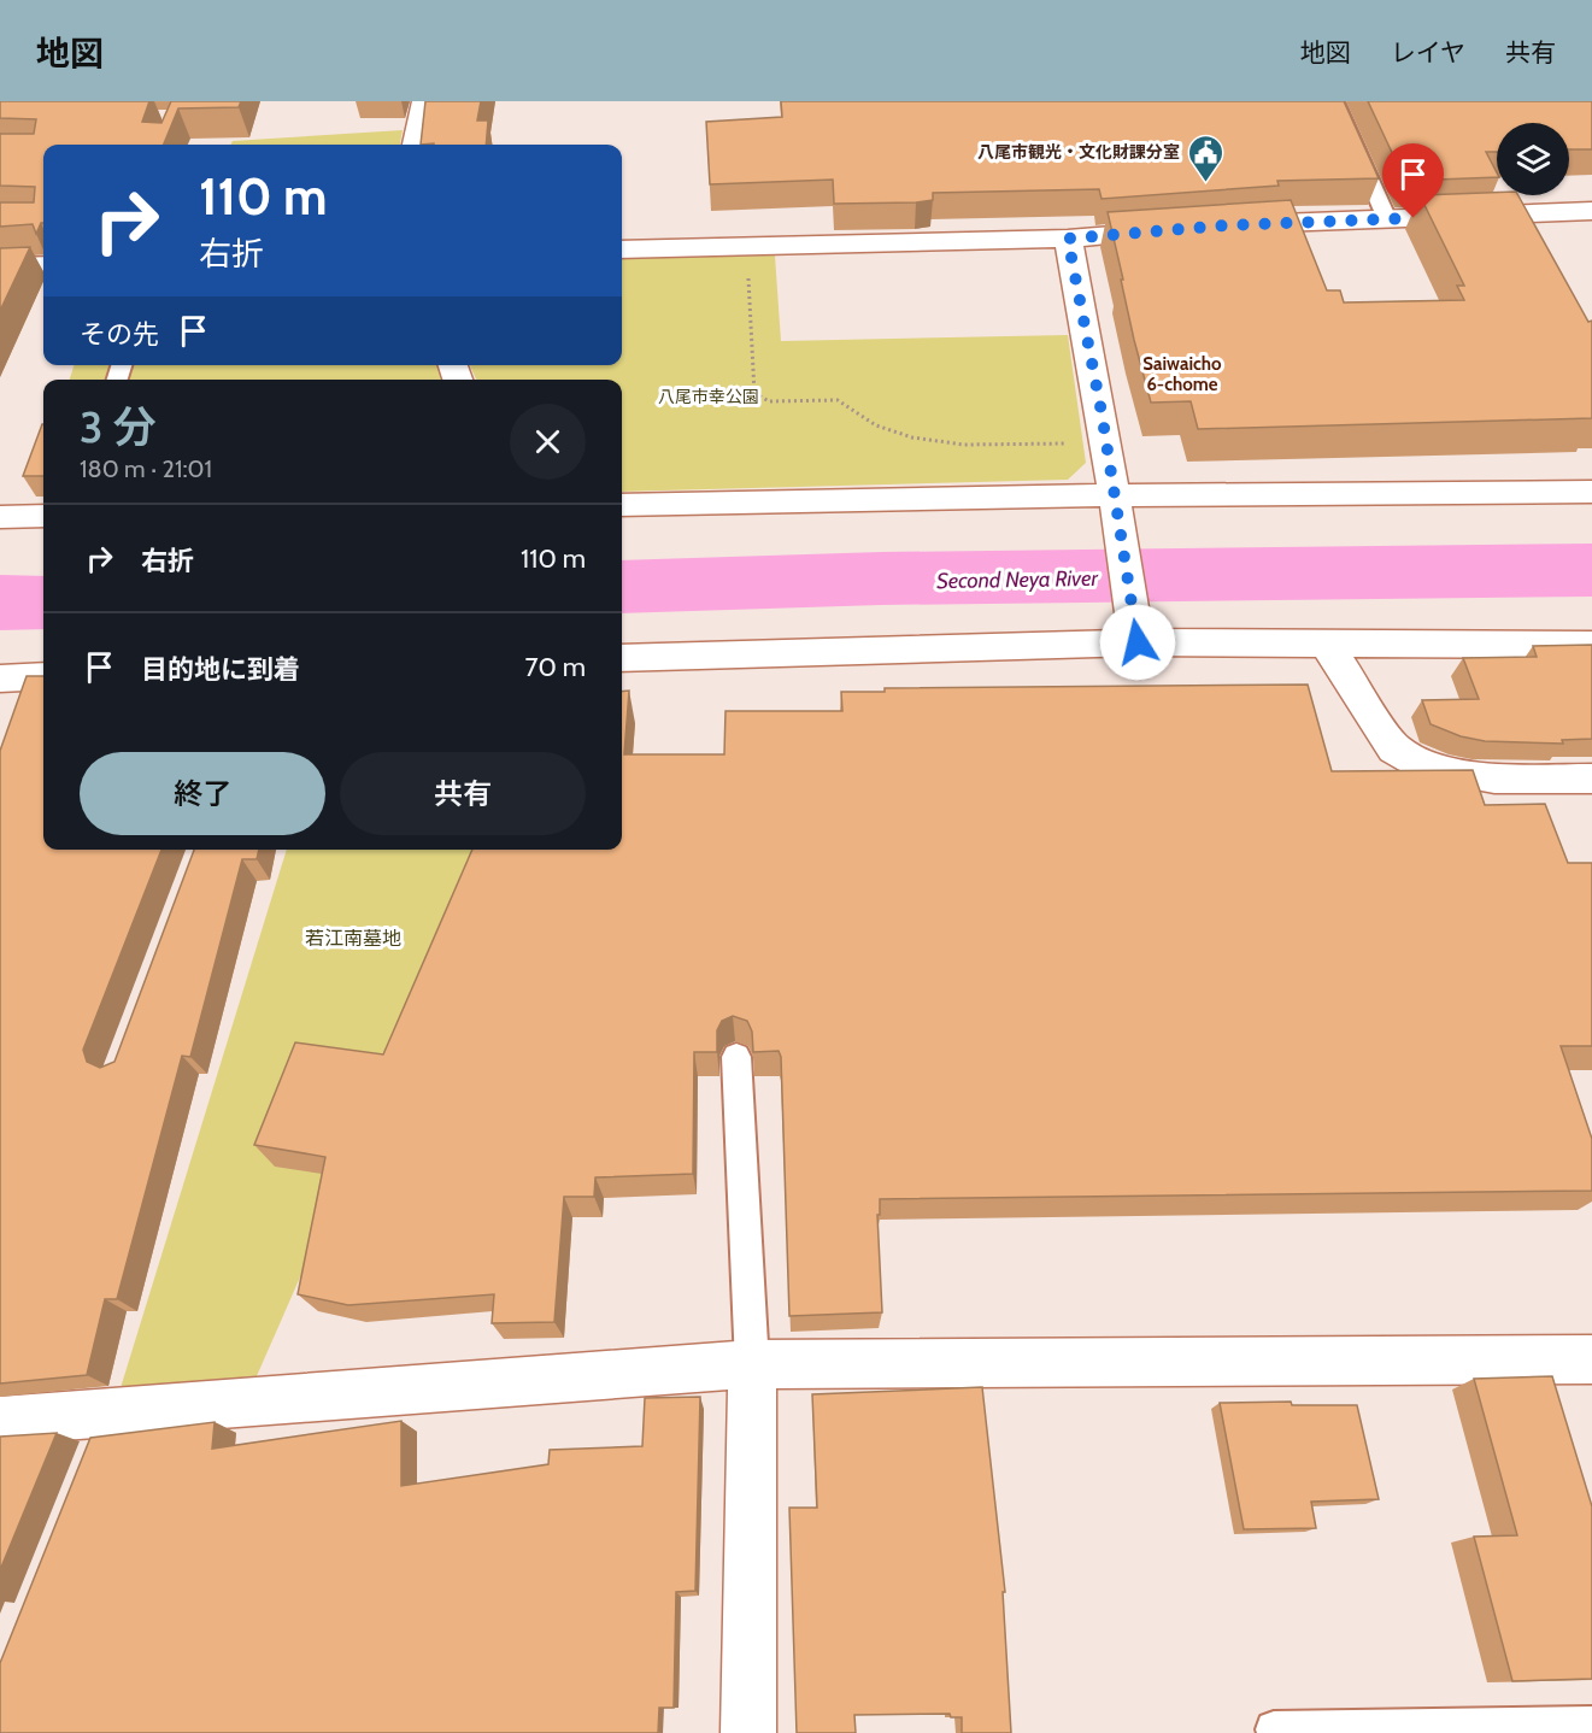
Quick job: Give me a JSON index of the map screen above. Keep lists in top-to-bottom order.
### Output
{
  "districts": ["Saiwaicho 6-chome"],
  "water": ["Second Neya River"],
  "parks": ["八尾市幸公園", "若江南墓地"],
  "places": {
    "public building": ["八尾市観光・文化財課分室"]
  },
  "page": {
    "header": "地図",
    "nav": ["地図", "レイヤ", "共有"],
    "turn": ["110 m", "右折"],
    "then": "その先",
    "heading": ["3 分", "180 m · 21:01"],
    "list": [
      {
        "name": "右折",
        "value": "110 m"
      },
      {
        "name": "目的地に到着",
        "value": "70 m"
      }
    ],
    "buttons": ["終了", "共有"]
  }
}
